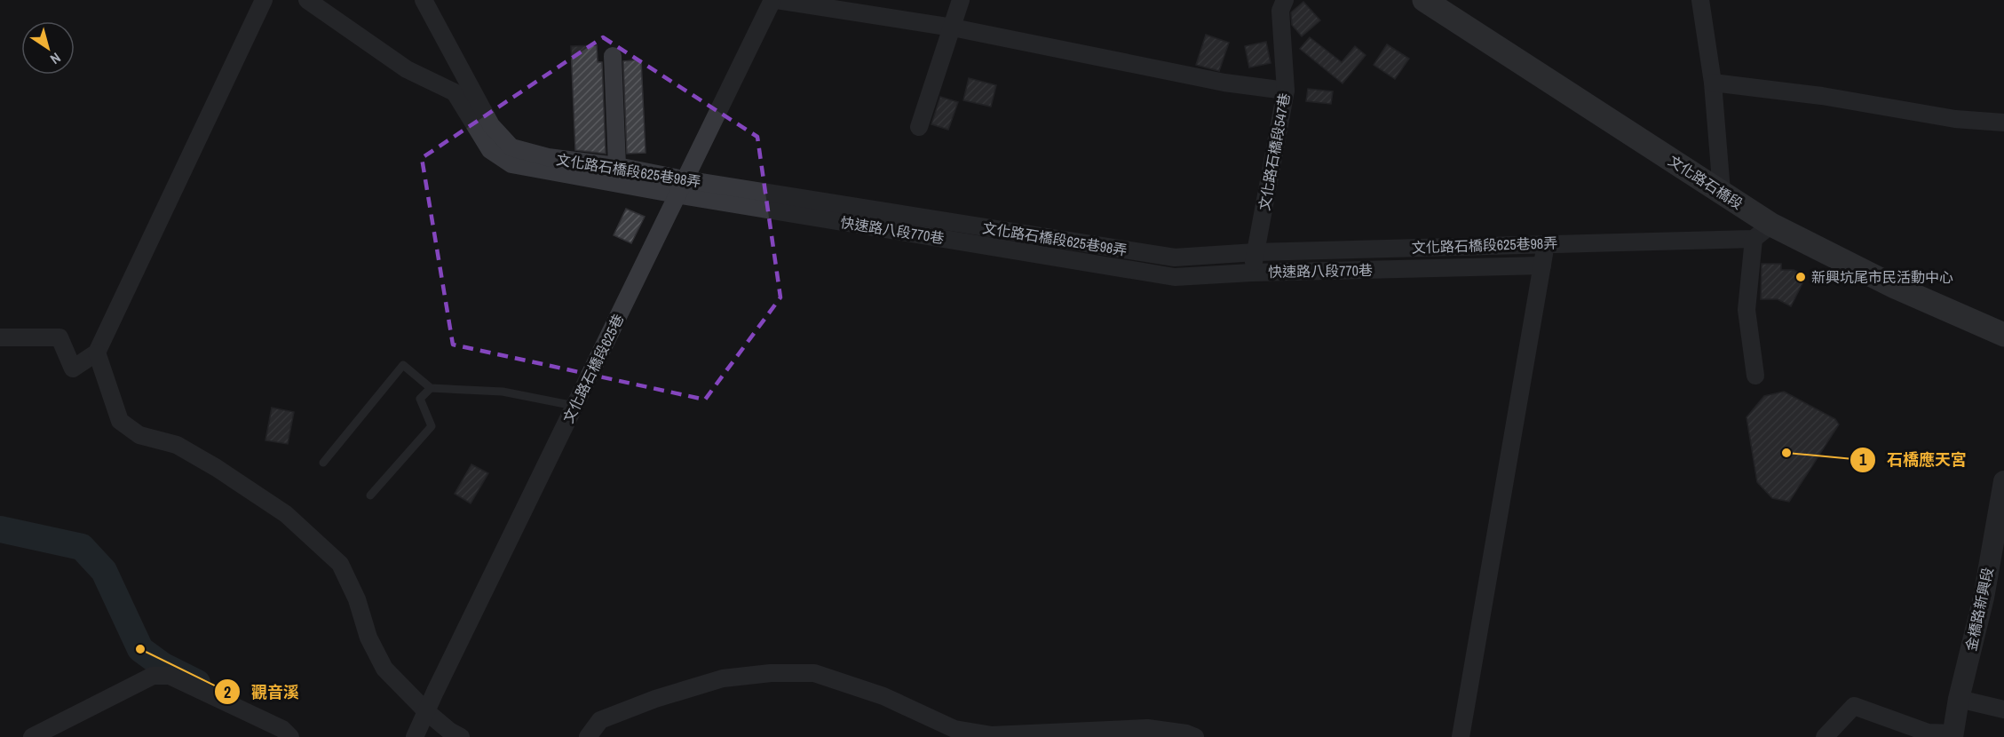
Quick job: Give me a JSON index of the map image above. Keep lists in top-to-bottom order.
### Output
{
  "streets": {
    "main road": ["文化路石橋段"],
    "street": [
      "文化路石橋段547巷",
      "文化路石橋段625巷98弄",
      "快速路八段770巷",
      "文化路石橋段625巷",
      "金橋路新興段"
    ]
  },
  "crossings": [
    ["文化路石橋段547巷", "文化路石橋段625巷98弄"],
    ["文化路石橋段547巷", "快速路八段770巷"],
    ["文化路石橋段625巷98弄", "文化路石橋段"],
    ["文化路石橋段625巷98弄", "快速路八段770巷"],
    ["文化路石橋段625巷98弄", "文化路石橋段625巷"],
    ["快速路八段770巷", "文化路石橋段625巷"]
  ],
  "places": ["新興坑尾市民活動中心", "石橋應天宮", "觀音溪"],
  "north": "bottom right"
}
